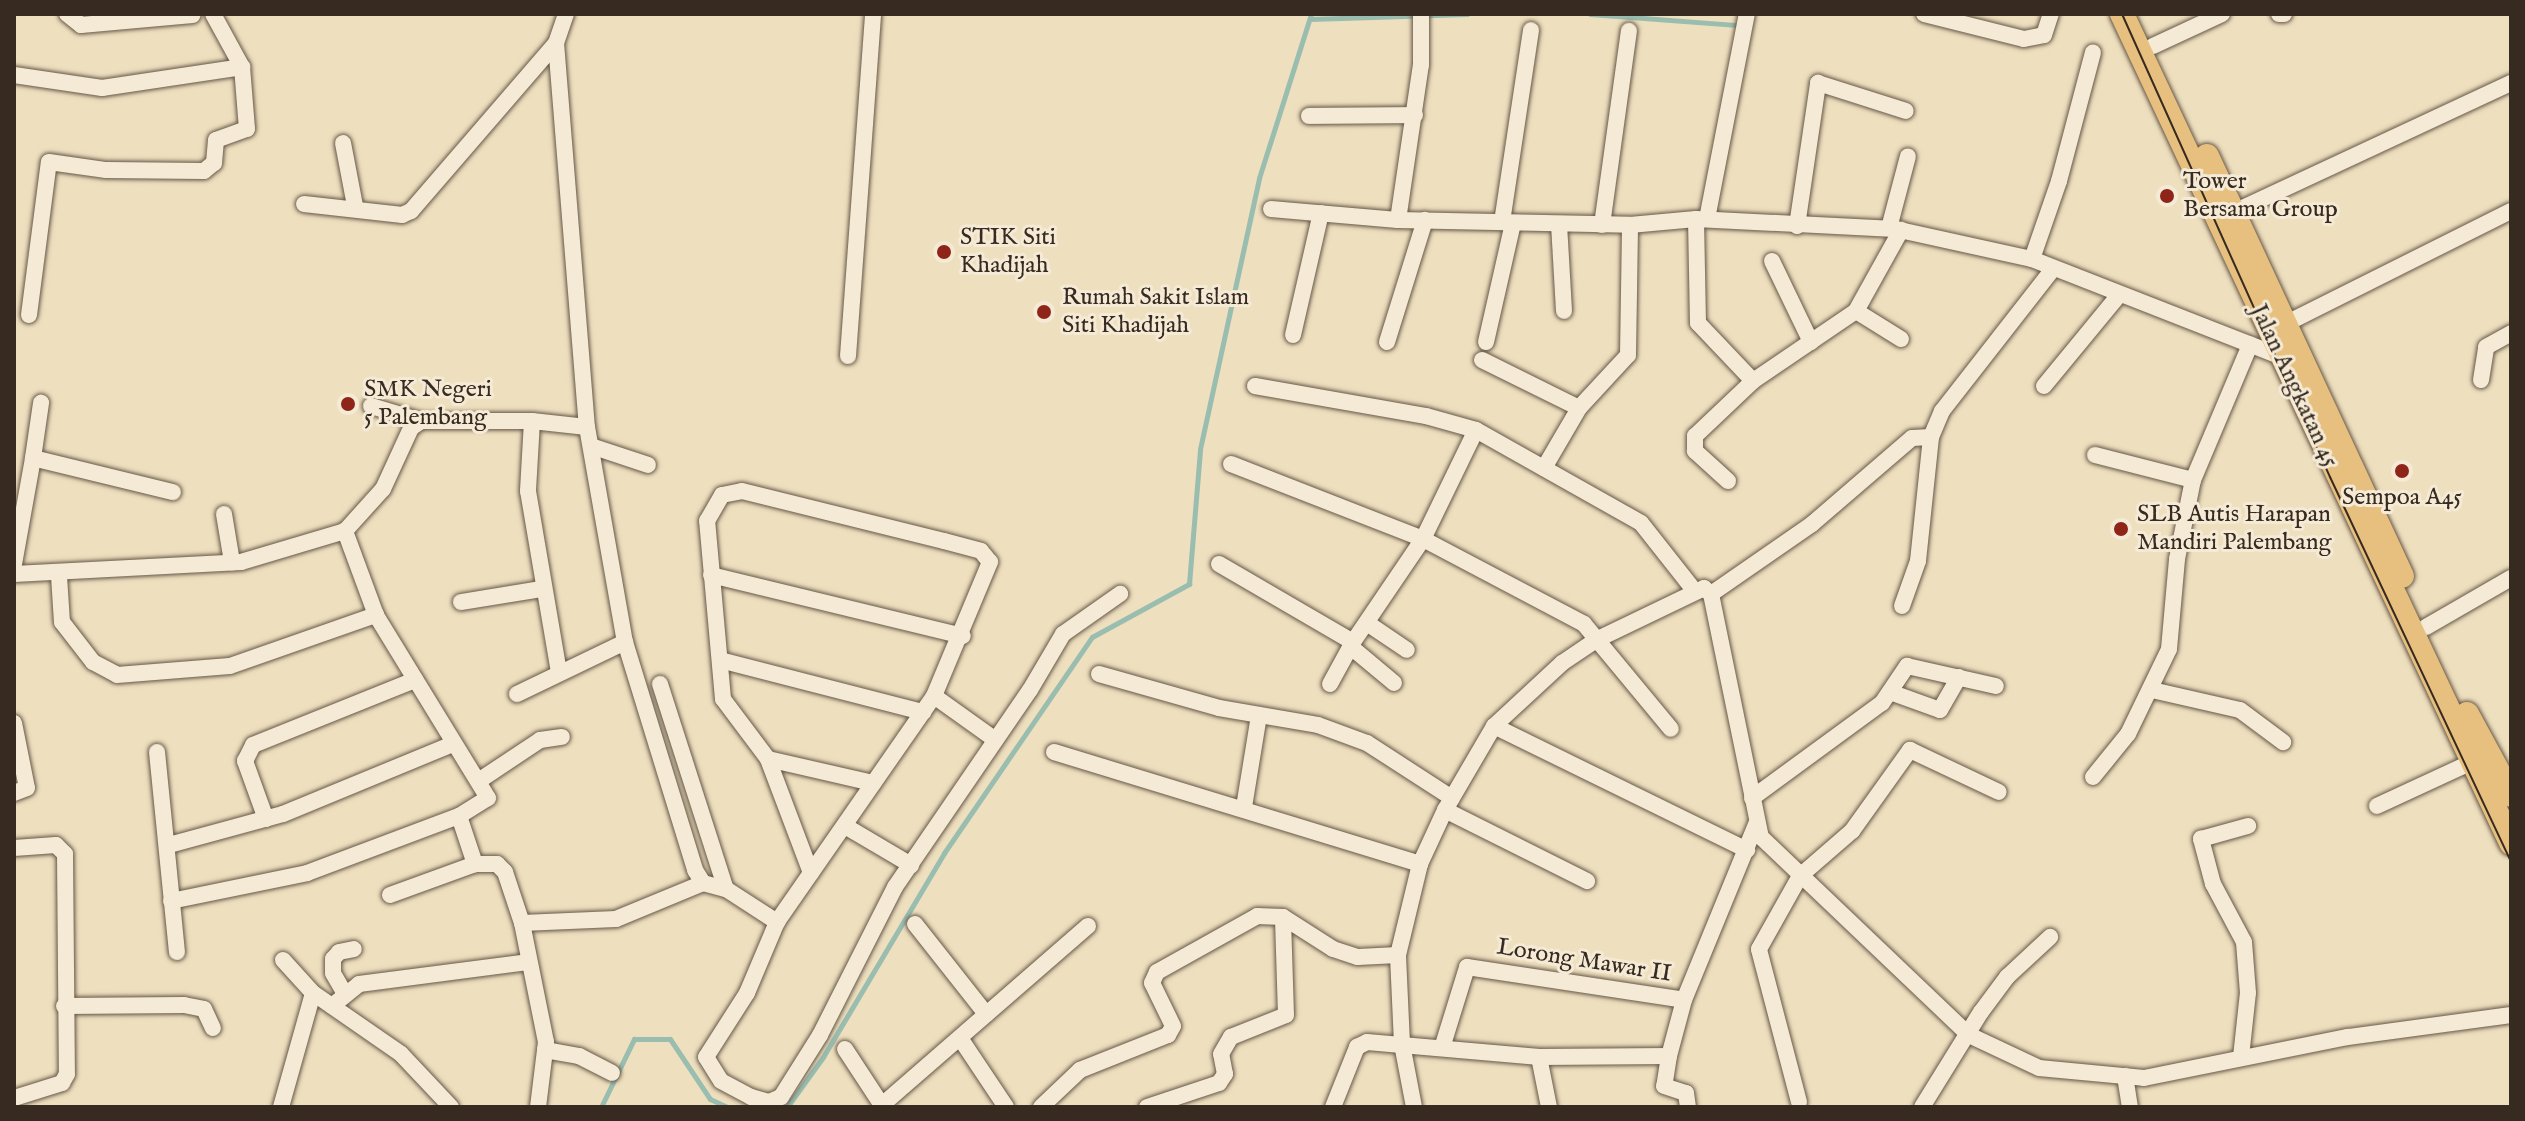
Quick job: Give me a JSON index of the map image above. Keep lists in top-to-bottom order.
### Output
{
  "streets": {
    "main road": ["Jalan Angkatan 45"],
    "street": ["Lorong Mawar II"]
  },
  "places": [
    "Tower Bersama Group",
    "STIK Siti Khadijah",
    "Rumah Sakit Islam Siti Khadijah",
    "SMK Negeri 5 Palembang",
    "Sempoa A45",
    "SLB Autis Harapan Mandiri Palembang"
  ]
}
